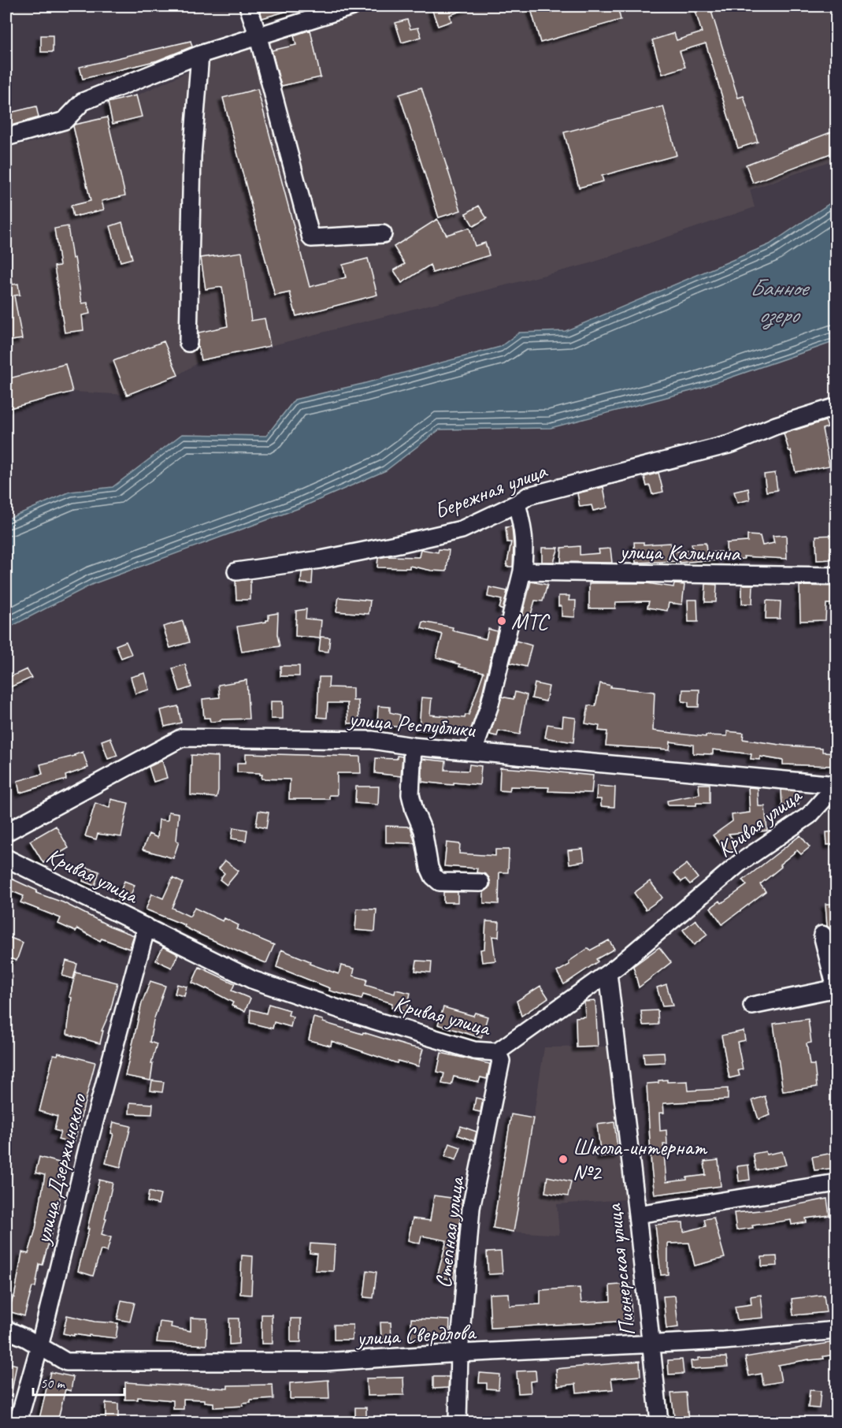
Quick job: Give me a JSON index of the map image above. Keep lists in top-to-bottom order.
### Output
{
  "streets": {
    "street": [
      "Бережная улица",
      "улица Калинина",
      "улица Республики",
      "Кривая улица",
      "улица Дзержинского",
      "Степная улица",
      "Пионерская улица",
      "улица Свердлова"
    ]
  },
  "crossings": [
    ["улица Республики", "Кривая улица"],
    ["Кривая улица", "улица Дзержинского"],
    ["Кривая улица", "Степная улица"],
    ["Кривая улица", "Пионерская улица"],
    ["улица Дзержинского", "улица Свердлова"],
    ["Степная улица", "улица Свердлова"],
    ["Пионерская улица", "улица Свердлова"]
  ],
  "water": ["Банное озеро"],
  "places": ["МТС", "Школа-интернат №2"],
  "scale_bar": "50 m"
}
